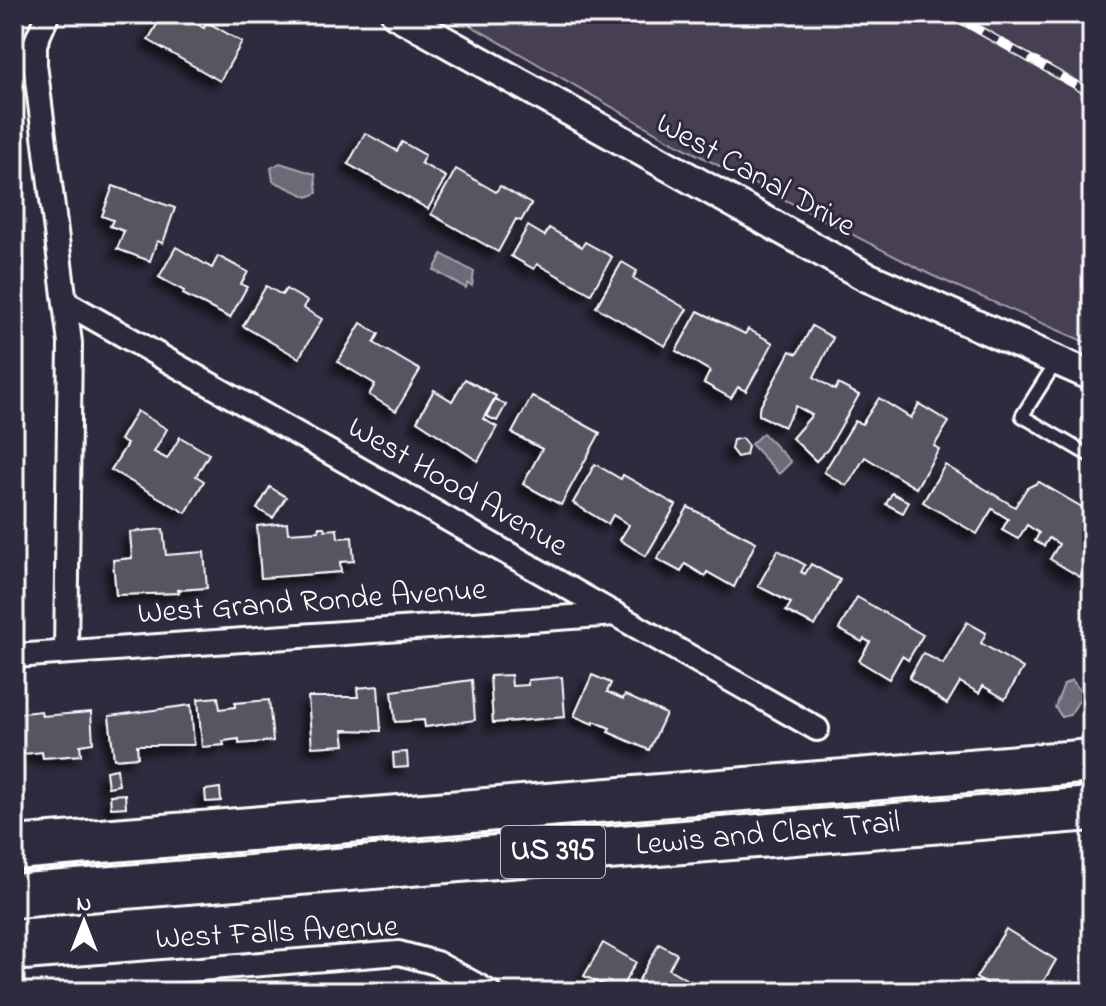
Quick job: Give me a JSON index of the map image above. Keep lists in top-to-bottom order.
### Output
{
  "streets": {
    "highway": ["Lewis and Clark Trail", "US 395"],
    "street": [
      "West Canal Drive",
      "West Hood Avenue",
      "West Grand Ronde Avenue",
      "West Falls Avenue"
    ]
  },
  "crossings": [
    ["West Hood Avenue", "West Grand Ronde Avenue"]
  ],
  "north": "top"
}
